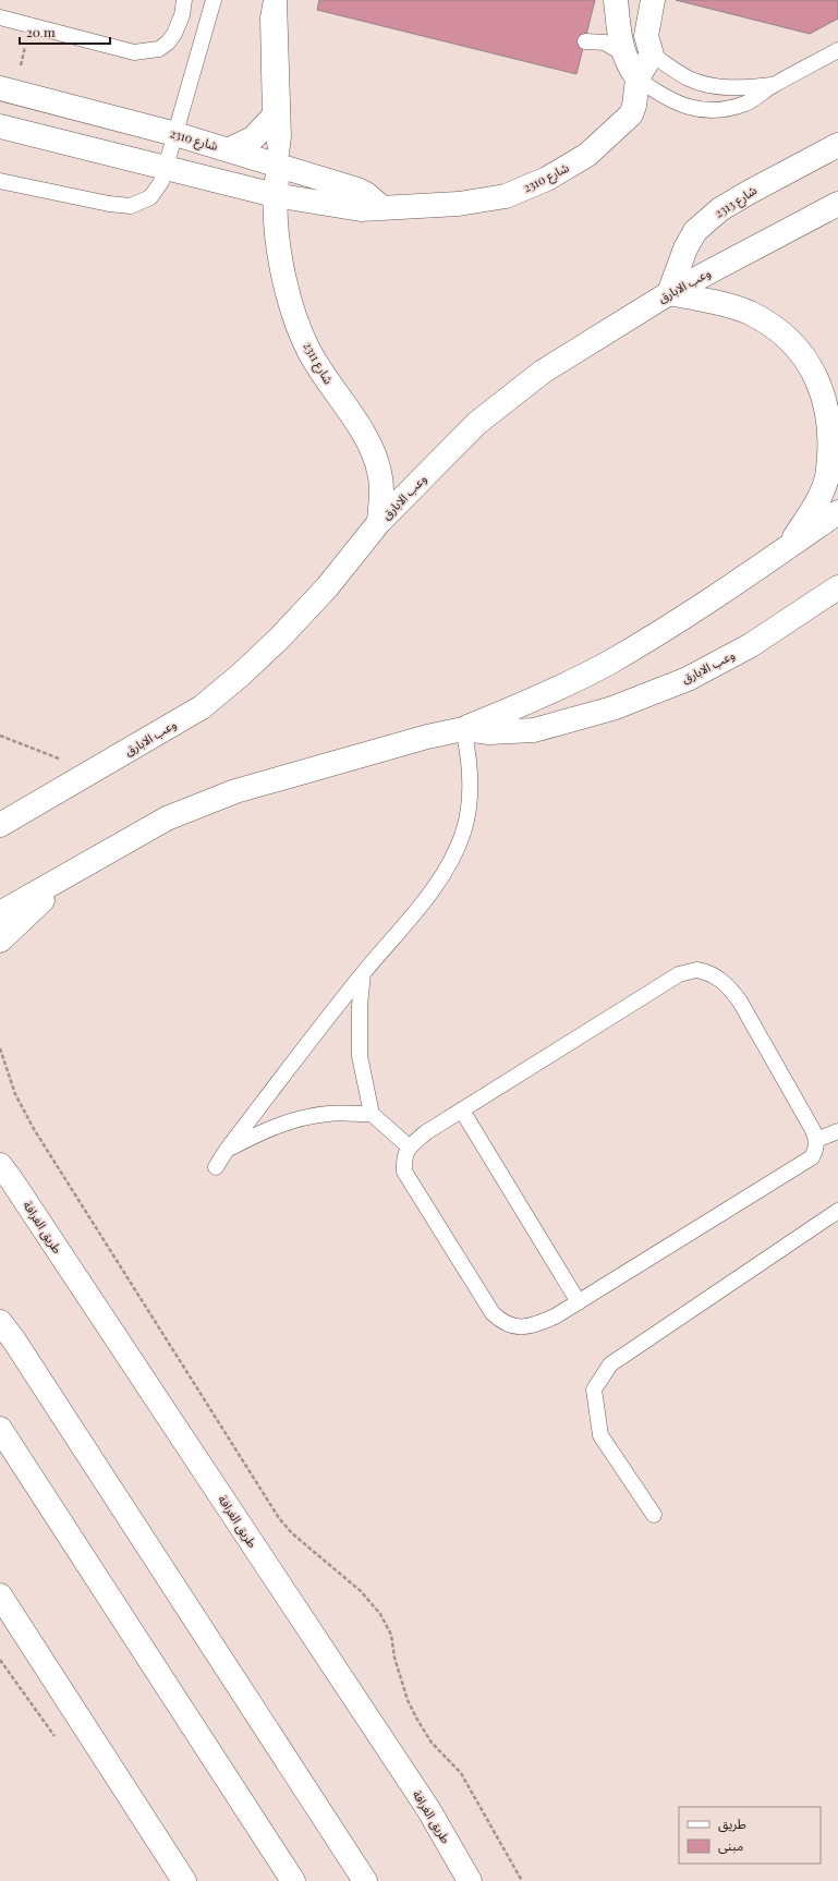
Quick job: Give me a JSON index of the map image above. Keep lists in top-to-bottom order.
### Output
{
  "streets": {
    "main road": [
      "شارع 2310",
      "شارع 2313",
      "وعب الابارق",
      "شارع 2311",
      "طريق الغرافة"
    ]
  },
  "crossings": [
    ["شارع 2310", "شارع 2311"],
    ["شارع 2313", "وعب الابارق"],
    ["وعب الابارق", "شارع 2311"]
  ],
  "legend": ["طريق", "مبنى"],
  "scale_bar": "20 m"
}
